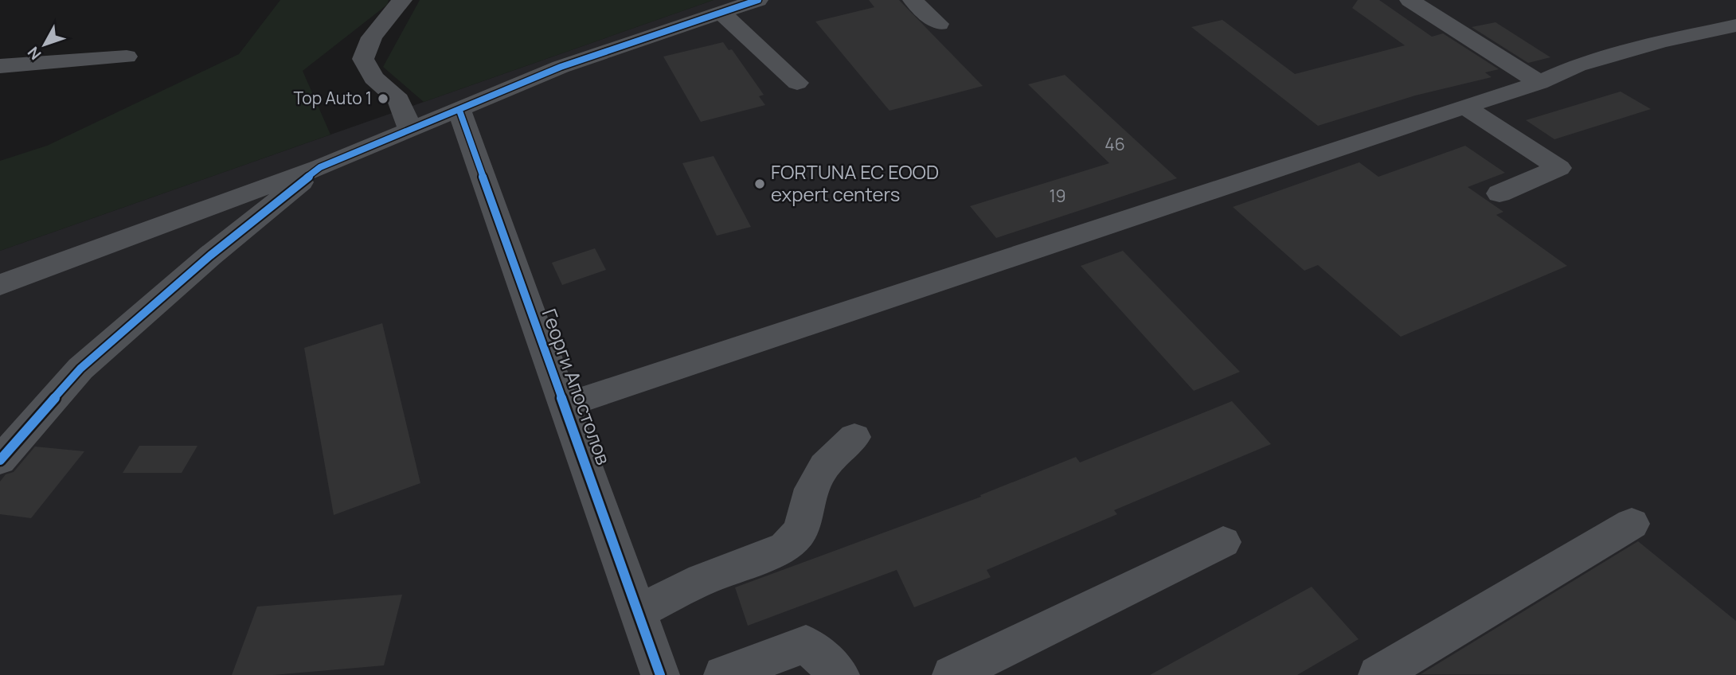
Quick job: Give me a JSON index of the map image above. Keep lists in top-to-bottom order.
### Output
{
  "streets": {
    "street": ["Георги Апостолов"]
  },
  "places": ["Top Auto 1", "FORTUNA EC EOOD expert centers"],
  "house_numbers": ["46", "19"],
  "north": "bottom left"
}
